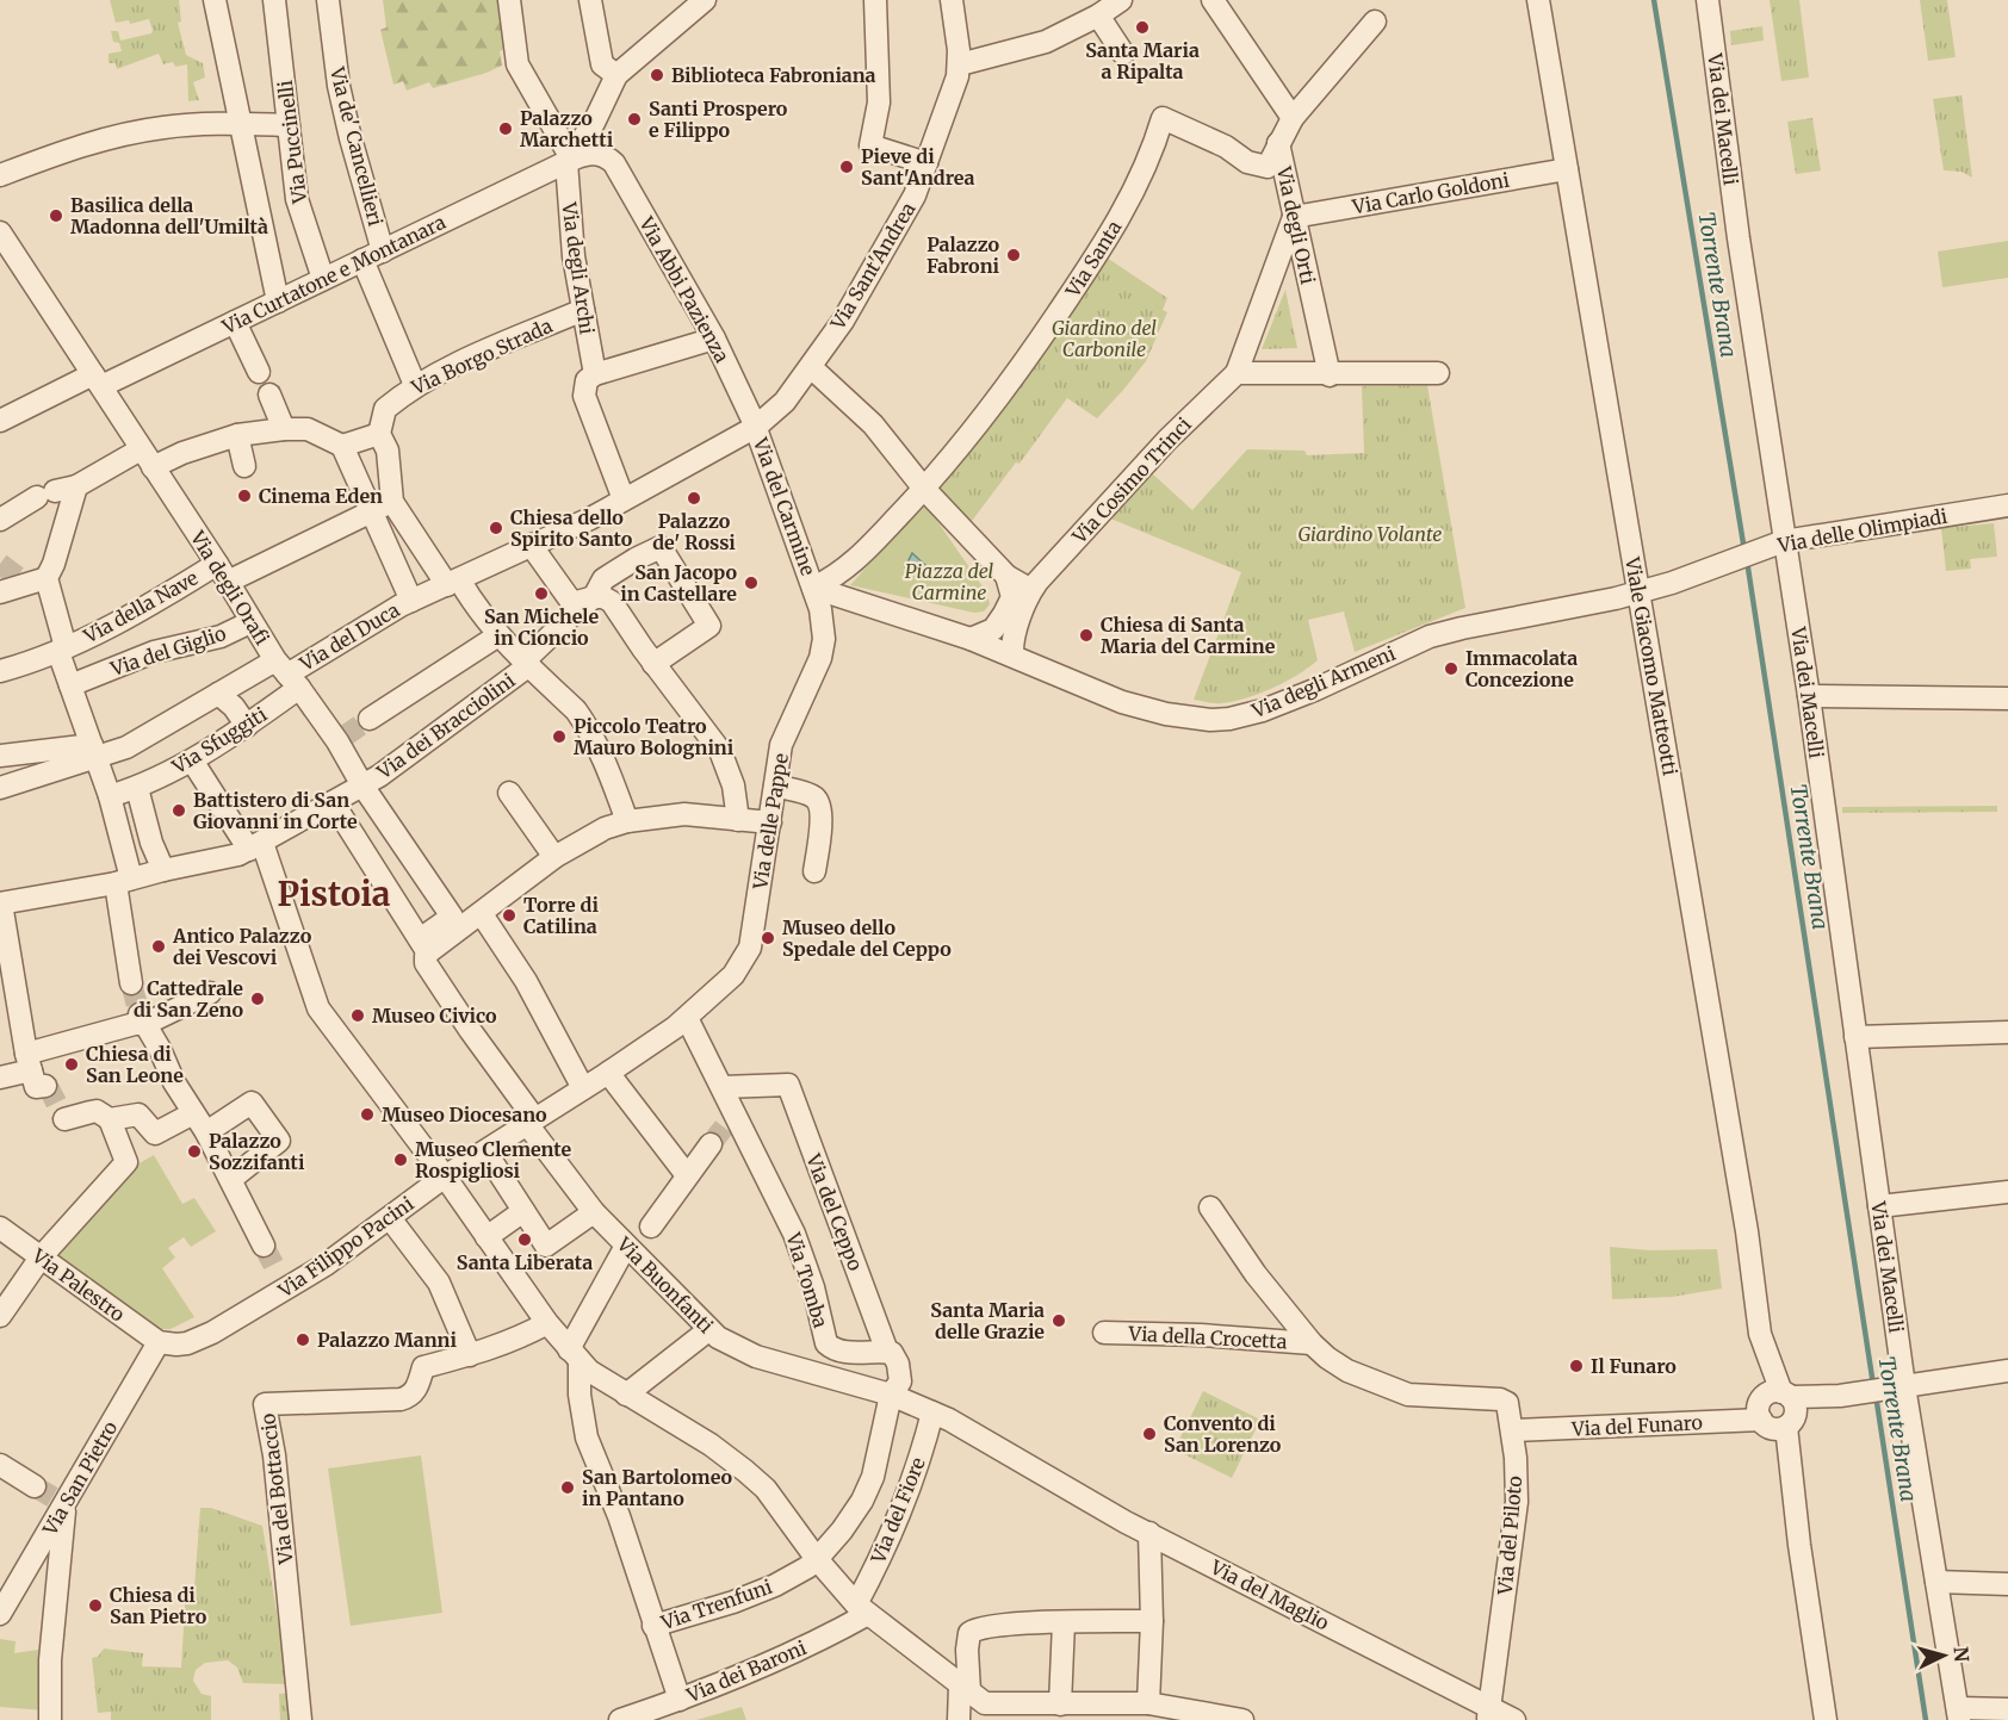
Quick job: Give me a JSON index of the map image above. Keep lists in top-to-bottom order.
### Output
{
  "streets": {
    "street": [
      "Via dei Macelli",
      "Via Puccinelli",
      "Via de' Cancellieri",
      "Via Carlo Goldoni",
      "Via degli Orti",
      "Via Santa",
      "Via Sant'Andrea",
      "Via degli Archi",
      "Via Curtatone e Montanara",
      "Via Abbi Pazienza",
      "Via Borgo Strada",
      "Via Cosimo Trinci",
      "Via del Carmine",
      "Via delle Olimpiadi",
      "Via degli Orafi",
      "Via della Nave",
      "Via del Duca",
      "Via del Giglio",
      "Viale Giacomo Matteotti",
      "Via degli Armeni",
      "Via dei Bracciolini",
      "Via Sfuggiti",
      "Via delle Pappe",
      "Via del Ceppo",
      "Via Filippo Pacini",
      "Via Tomba",
      "Via Palestro",
      "Via Buonfanti",
      "Via della Crocetta",
      "Via del Funaro",
      "Via San Pietro",
      "Via del Bottaccio",
      "Via del Fiore",
      "Via del Piloto",
      "Via del Maglio",
      "Via Trenfuni",
      "Via dei Baroni"
    ]
  },
  "crossings": [
    ["Via dei Macelli", "Via delle Olimpiadi"],
    ["Via dei Macelli", "Via del Funaro"],
    ["Via Puccinelli", "Via Curtatone e Montanara"],
    ["Via de' Cancellieri", "Via Curtatone e Montanara"],
    ["Via de' Cancellieri", "Via Borgo Strada"],
    ["Via Carlo Goldoni", "Via degli Orti"],
    ["Via Carlo Goldoni", "Via Cosimo Trinci"],
    ["Via Carlo Goldoni", "Viale Giacomo Matteotti"],
    ["Via degli Orti", "Via Santa"],
    ["Via degli Orti", "Via Cosimo Trinci"],
    ["Via Sant'Andrea", "Via Abbi Pazienza"],
    ["Via Sant'Andrea", "Via del Carmine"],
    ["Via Sant'Andrea", "Via del Duca"],
    ["Via degli Archi", "Via Curtatone e Montanara"],
    ["Via degli Archi", "Via Borgo Strada"],
    ["Via Curtatone e Montanara", "Via Abbi Pazienza"],
    ["Via Curtatone e Montanara", "Via degli Orafi"],
    ["Via Abbi Pazienza", "Via del Carmine"],
    ["Via del Carmine", "Via delle Pappe"],
    ["Via delle Olimpiadi", "Viale Giacomo Matteotti"],
    ["Via delle Olimpiadi", "Via degli Armeni"],
    ["Via degli Orafi", "Via della Nave"],
    ["Via degli Orafi", "Via del Duca"],
    ["Via degli Orafi", "Via del Giglio"],
    ["Via degli Orafi", "Via dei Bracciolini"],
    ["Via degli Orafi", "Via Sfuggiti"],
    ["Via degli Orafi", "Via Buonfanti"],
    ["Via del Duca", "Via Sfuggiti"],
    ["Viale Giacomo Matteotti", "Via degli Armeni"],
    ["Viale Giacomo Matteotti", "Via del Funaro"],
    ["Via dei Bracciolini", "Via Buonfanti"],
    ["Via delle Pappe", "Via Filippo Pacini"],
    ["Via del Ceppo", "Via Tomba"],
    ["Via Filippo Pacini", "Via Palestro"],
    ["Via Filippo Pacini", "Via Buonfanti"],
    ["Via Filippo Pacini", "Via San Pietro"],
    ["Via Palestro", "Via San Pietro"],
    ["Via Buonfanti", "Via del Fiore"],
    ["Via Buonfanti", "Via del Maglio"],
    ["Via Buonfanti", "Via Trenfuni"],
    ["Via della Crocetta", "Via del Piloto"],
    ["Via del Funaro", "Via del Piloto"],
    ["Via del Fiore", "Via del Maglio"],
    ["Via del Fiore", "Via dei Baroni"],
    ["Via del Piloto", "Via del Maglio"]
  ],
  "districts": ["Pistoia"],
  "water": ["Torrente Brana"],
  "parks": ["Giardino del Carbonile", "Giardino Volante", "Piazza del Carmine"],
  "places": [
    "Santa Maria a Ripalta",
    "Biblioteca Fabroniana",
    "Santi Prospero e Filippo",
    "Palazzo Marchetti",
    "Pieve di Sant'Andrea",
    "Basilica della Madonna dell'Umiltà",
    "Palazzo Fabroni",
    "Cinema Eden",
    "Palazzo de' Rossi",
    "Chiesa dello Spirito Santo",
    "San Jacopo in Castellare",
    "San Michele in Cioncio",
    "Chiesa di Santa Maria del Carmine",
    "Immacolata Concezione",
    "Piccolo Teatro Mauro Bolognini",
    "Battistero di San Giovanni in Corte",
    "Torre di Catilina",
    "Museo dello Spedale del Ceppo",
    "Antico Palazzo dei Vescovi",
    "Cattedrale di San Zeno",
    "Museo Civico",
    "Chiesa di San Leone",
    "Museo Diocesano",
    "Palazzo Sozzifanti",
    "Museo Clemente Rospigliosi",
    "Santa Liberata",
    "Santa Maria delle Grazie",
    "Palazzo Manni",
    "Il Funaro",
    "Convento di San Lorenzo",
    "San Bartolomeo in Pantano",
    "Chiesa di San Pietro"
  ],
  "north": "right"
}
